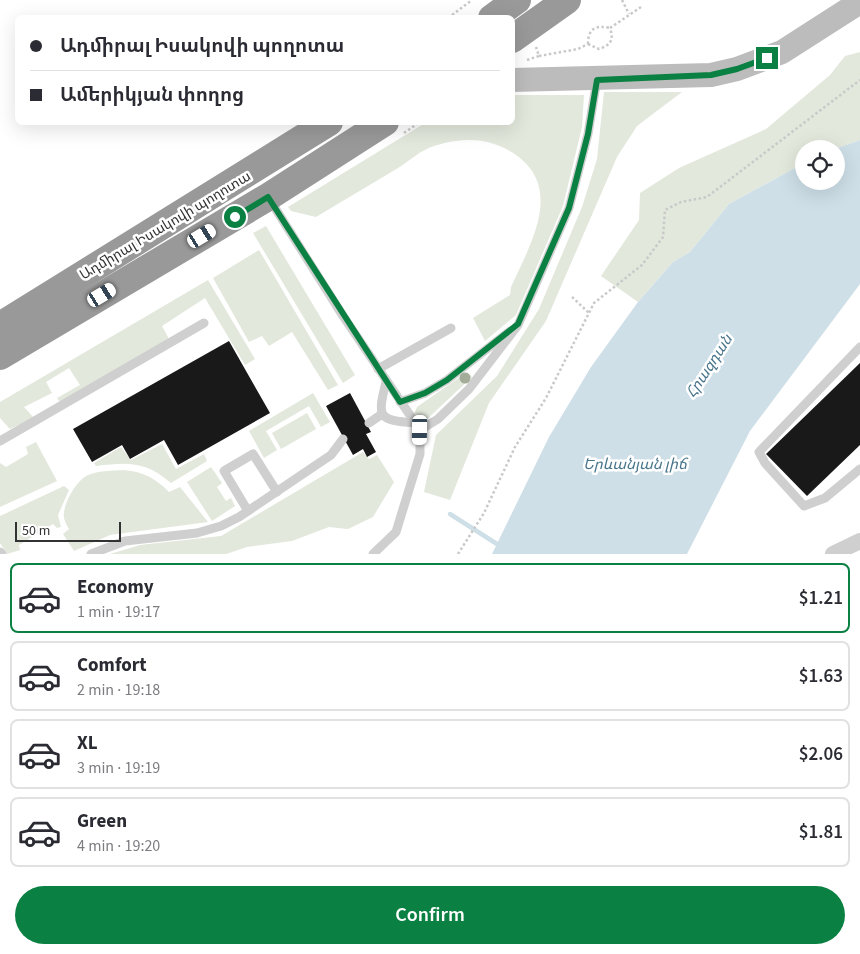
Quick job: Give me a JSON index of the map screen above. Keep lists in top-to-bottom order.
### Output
{
  "streets": {
    "highway": ["Ադմիրալ Իսակովի պողոտա"]
  },
  "water": ["Հրազդան", "Երևանյան լիճ"],
  "scale_bar": "50 m",
  "page": {
    "banner": ["Ադմիրալ Իսակովի պողոտա", "Ամերիկյան փողոց"],
    "scale": "50 m",
    "list": [
      {
        "name": "Economy",
        "note": "1 min · 19:17",
        "value": "$1.21"
      },
      {
        "name": "Comfort",
        "note": "2 min · 19:18",
        "value": "$1.63"
      },
      {
        "name": "XL",
        "note": "3 min · 19:19",
        "value": "$2.06"
      },
      {
        "name": "Green",
        "note": "4 min · 19:20",
        "value": "$1.81"
      }
    ],
    "buttons": "Confirm"
  }
}
